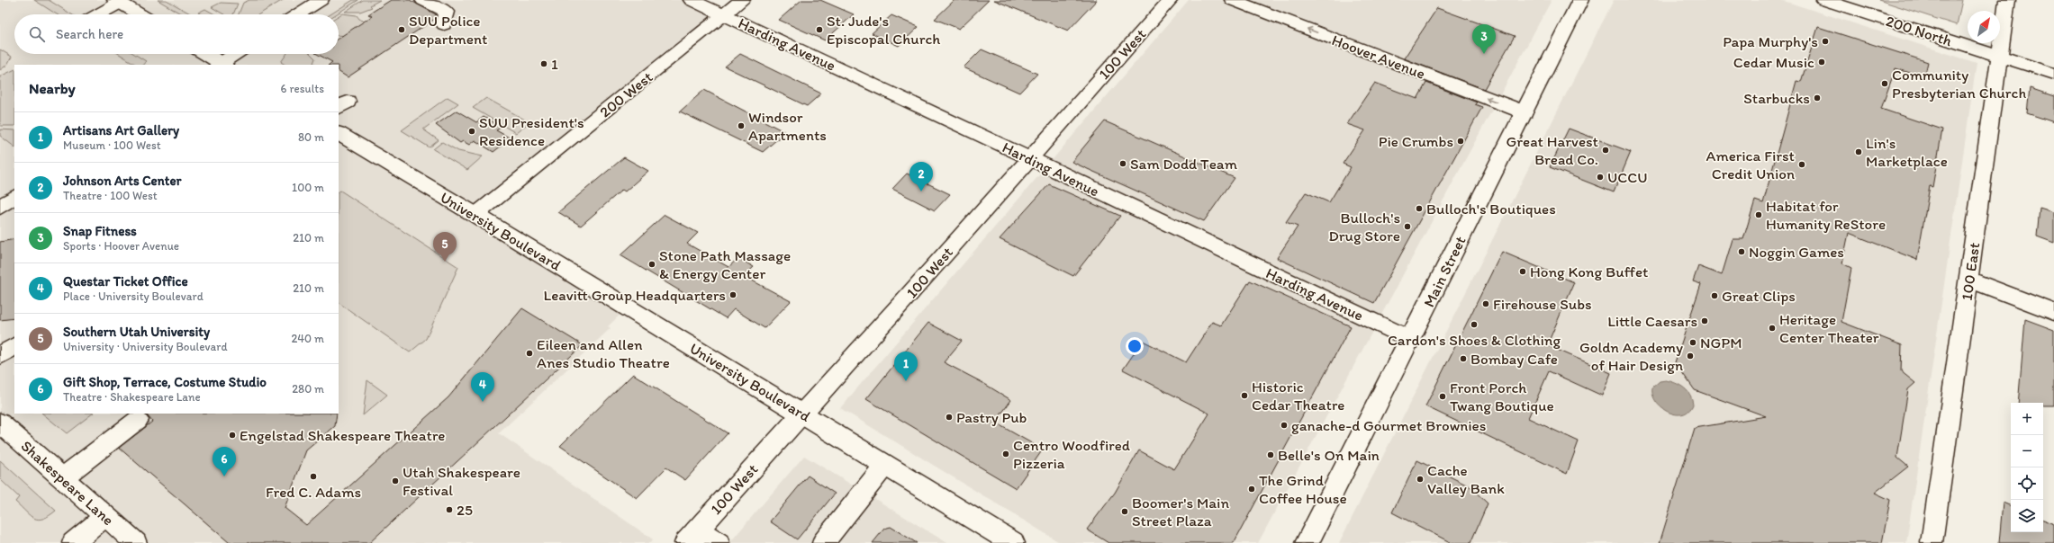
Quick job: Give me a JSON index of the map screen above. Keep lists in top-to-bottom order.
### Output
{
  "streets": {
    "main road": ["University Boulevard", "Main Street"],
    "street": [
      "200 North",
      "Harding Avenue",
      "100 West",
      "Hoover Avenue",
      "200 West",
      "100 East",
      "Shakespeare Lane"
    ]
  },
  "crossings": [
    ["200 North", "100 East"],
    ["Harding Avenue", "100 West"],
    ["Harding Avenue", "200 West"],
    ["Harding Avenue", "Main Street"],
    ["100 West", "University Boulevard"],
    ["Hoover Avenue", "Main Street"],
    ["200 West", "University Boulevard"]
  ],
  "one_way": ["Hoover Avenue"],
  "places": [
    "SUU Police Department",
    "St. Jude's Episcopal Church",
    "Papa Murphy's",
    "Cedar Music",
    "1",
    "Community Presbyterian Church",
    "Starbucks",
    "Windsor Apartments",
    "SUU President's Residence",
    "Pie Crumbs",
    "Great Harvest Bread Co.",
    "Lin's Marketplace",
    "Sam Dodd Team",
    "America First Credit Union",
    "UCCU",
    "Bulloch's Boutiques",
    "Habitat for Humanity ReStore",
    "Bulloch's Drug Store",
    "Noggin Games",
    "Stone Path Massage & Energy Center",
    "Hong Kong Buffet",
    "Leavitt Group Headquarters",
    "Great Clips",
    "Firehouse Subs",
    "Little Caesars",
    "Cardon's Shoes & Clothing",
    "Heritage Center Theater",
    "NGPM",
    "Eileen and Allen Anes Studio Theatre",
    "Goldn Academy of Hair Design",
    "Bombay Cafe",
    "Historic Cedar Theatre",
    "Front Porch Twang Boutique",
    "Pastry Pub",
    "ganache-d Gourmet Brownies",
    "Engelstad Shakespeare Theatre",
    "Centro Woodfired Pizzeria",
    "Belle's On Main",
    "Fred C. Adams",
    "Cache Valley Bank",
    "Utah Shakespeare Festival",
    "The Grind Coffee House",
    "25",
    "Boomer's Main Street Plaza"
  ],
  "north": "top right",
  "page": {
    "search": "Search here",
    "pins": [
      "3",
      "2",
      "5",
      "1",
      "4",
      "6"
    ],
    "heading": ["Nearby", "6 results"],
    "list": [
      {
        "mark": "1",
        "name": "Artisans Art Gallery",
        "note": "Museum · 100 West",
        "value": "80 m"
      },
      {
        "mark": "2",
        "name": "Johnson Arts Center",
        "note": "Theatre · 100 West",
        "value": "100 m"
      },
      {
        "mark": "3",
        "name": "Snap Fitness",
        "note": "Sports · Hoover Avenue",
        "value": "210 m"
      },
      {
        "mark": "4",
        "name": "Questar Ticket Office",
        "note": "Place · University Boulevard",
        "value": "210 m"
      },
      {
        "mark": "5",
        "name": "Southern Utah University",
        "note": "University · University Boulevard",
        "value": "240 m"
      },
      {
        "mark": "6",
        "name": "Gift Shop, Terrace, Costume Studio",
        "note": "Theatre · Shakespeare Lane",
        "value": "280 m"
      }
    ],
    "map_buttons": ["+", "−"]
  }
}
